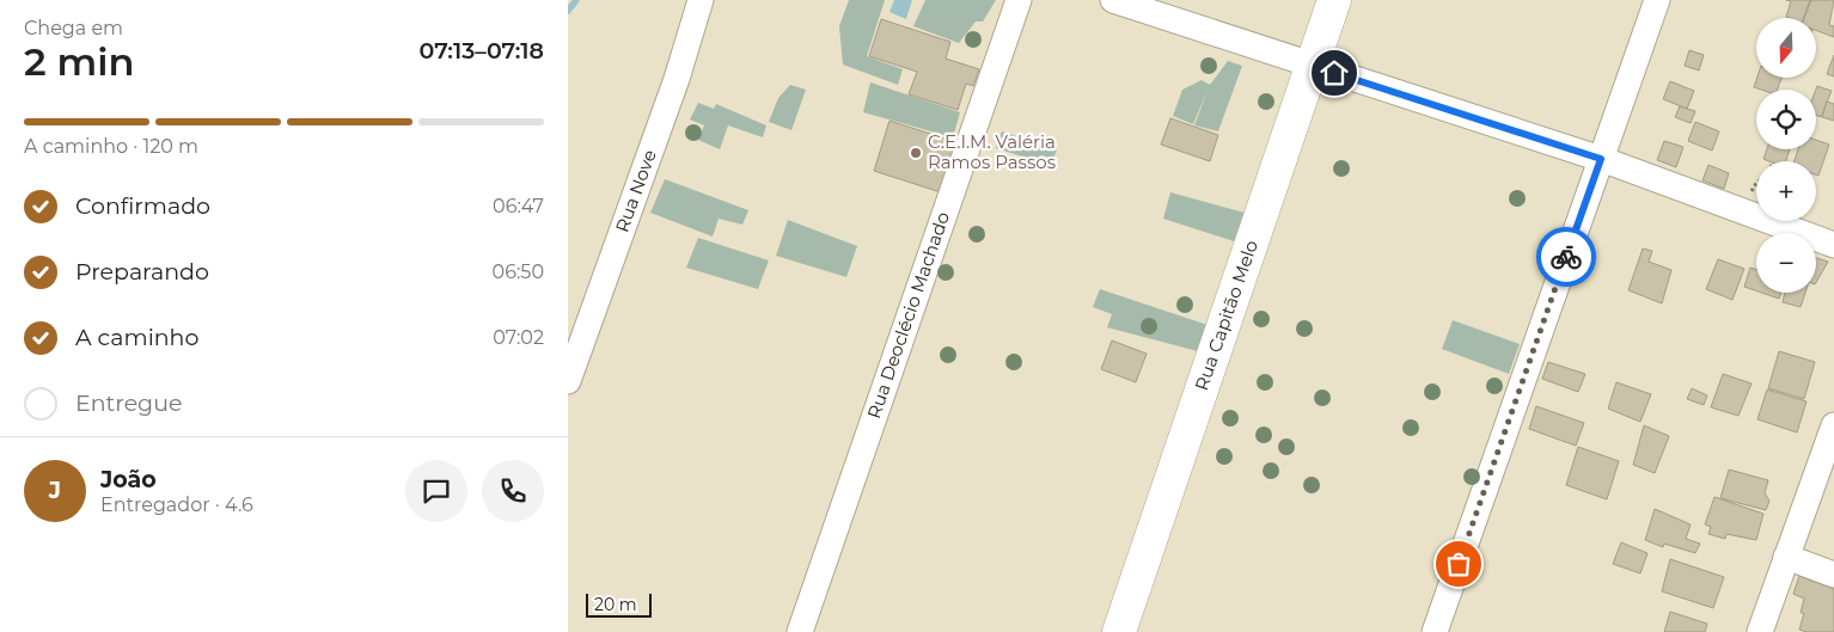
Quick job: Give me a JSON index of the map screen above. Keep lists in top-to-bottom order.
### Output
{
  "streets": {
    "main road": ["Rua Capitão Melo"],
    "street": ["Rua Nove", "Rua Deoclécio Machado"]
  },
  "places": ["C.E.I.M. Valéria Ramos Passos"],
  "scale_bar": "20 m",
  "north": "bottom",
  "page": {
    "heading": ["2 min", "Chega em", "07:13–07:18"],
    "panel": ["João", "Entregador · 4.6"],
    "map_buttons": ["+", "−"],
    "bar": "A caminho · 120 m",
    "list": [
      ["Confirmado", "06:47"],
      ["Preparando", "06:50"],
      ["A caminho", "07:02"],
      "Entregue"
    ],
    "round": "J",
    "scale": "20 m"
  }
}
